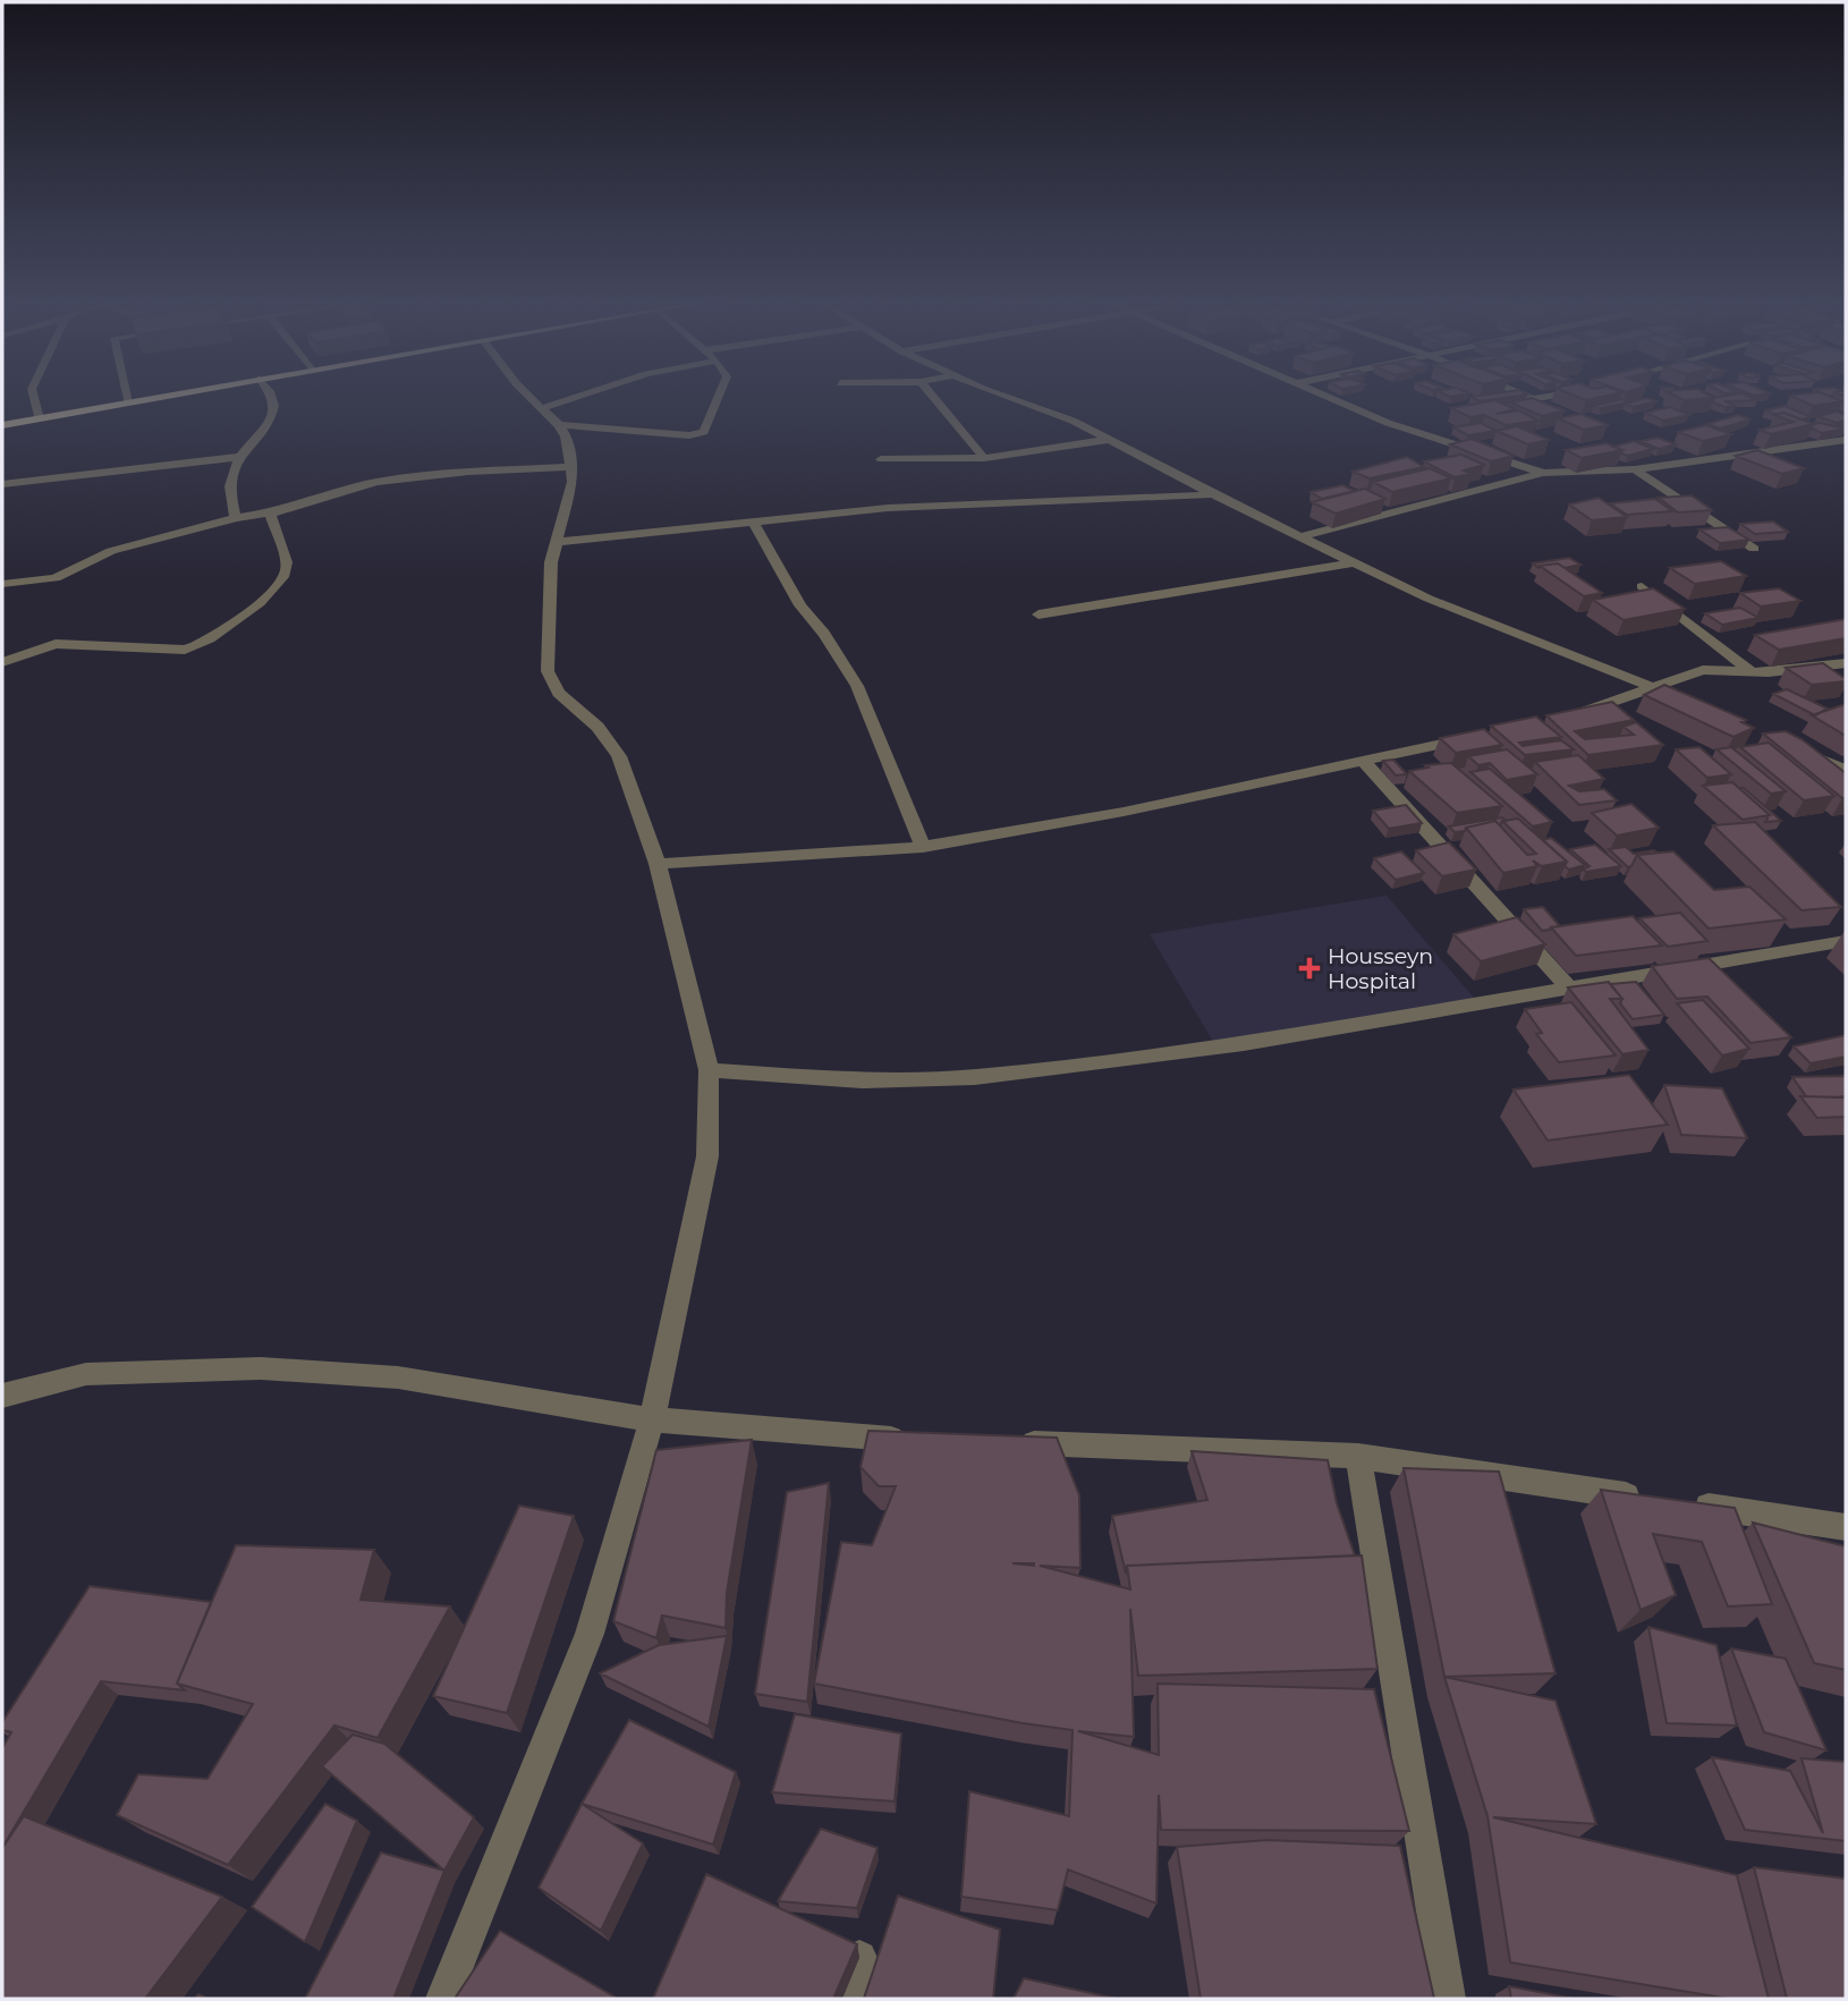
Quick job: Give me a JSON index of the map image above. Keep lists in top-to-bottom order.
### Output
{
  "places": {
    "health": ["Housseyn Hospital"]
  }
}
